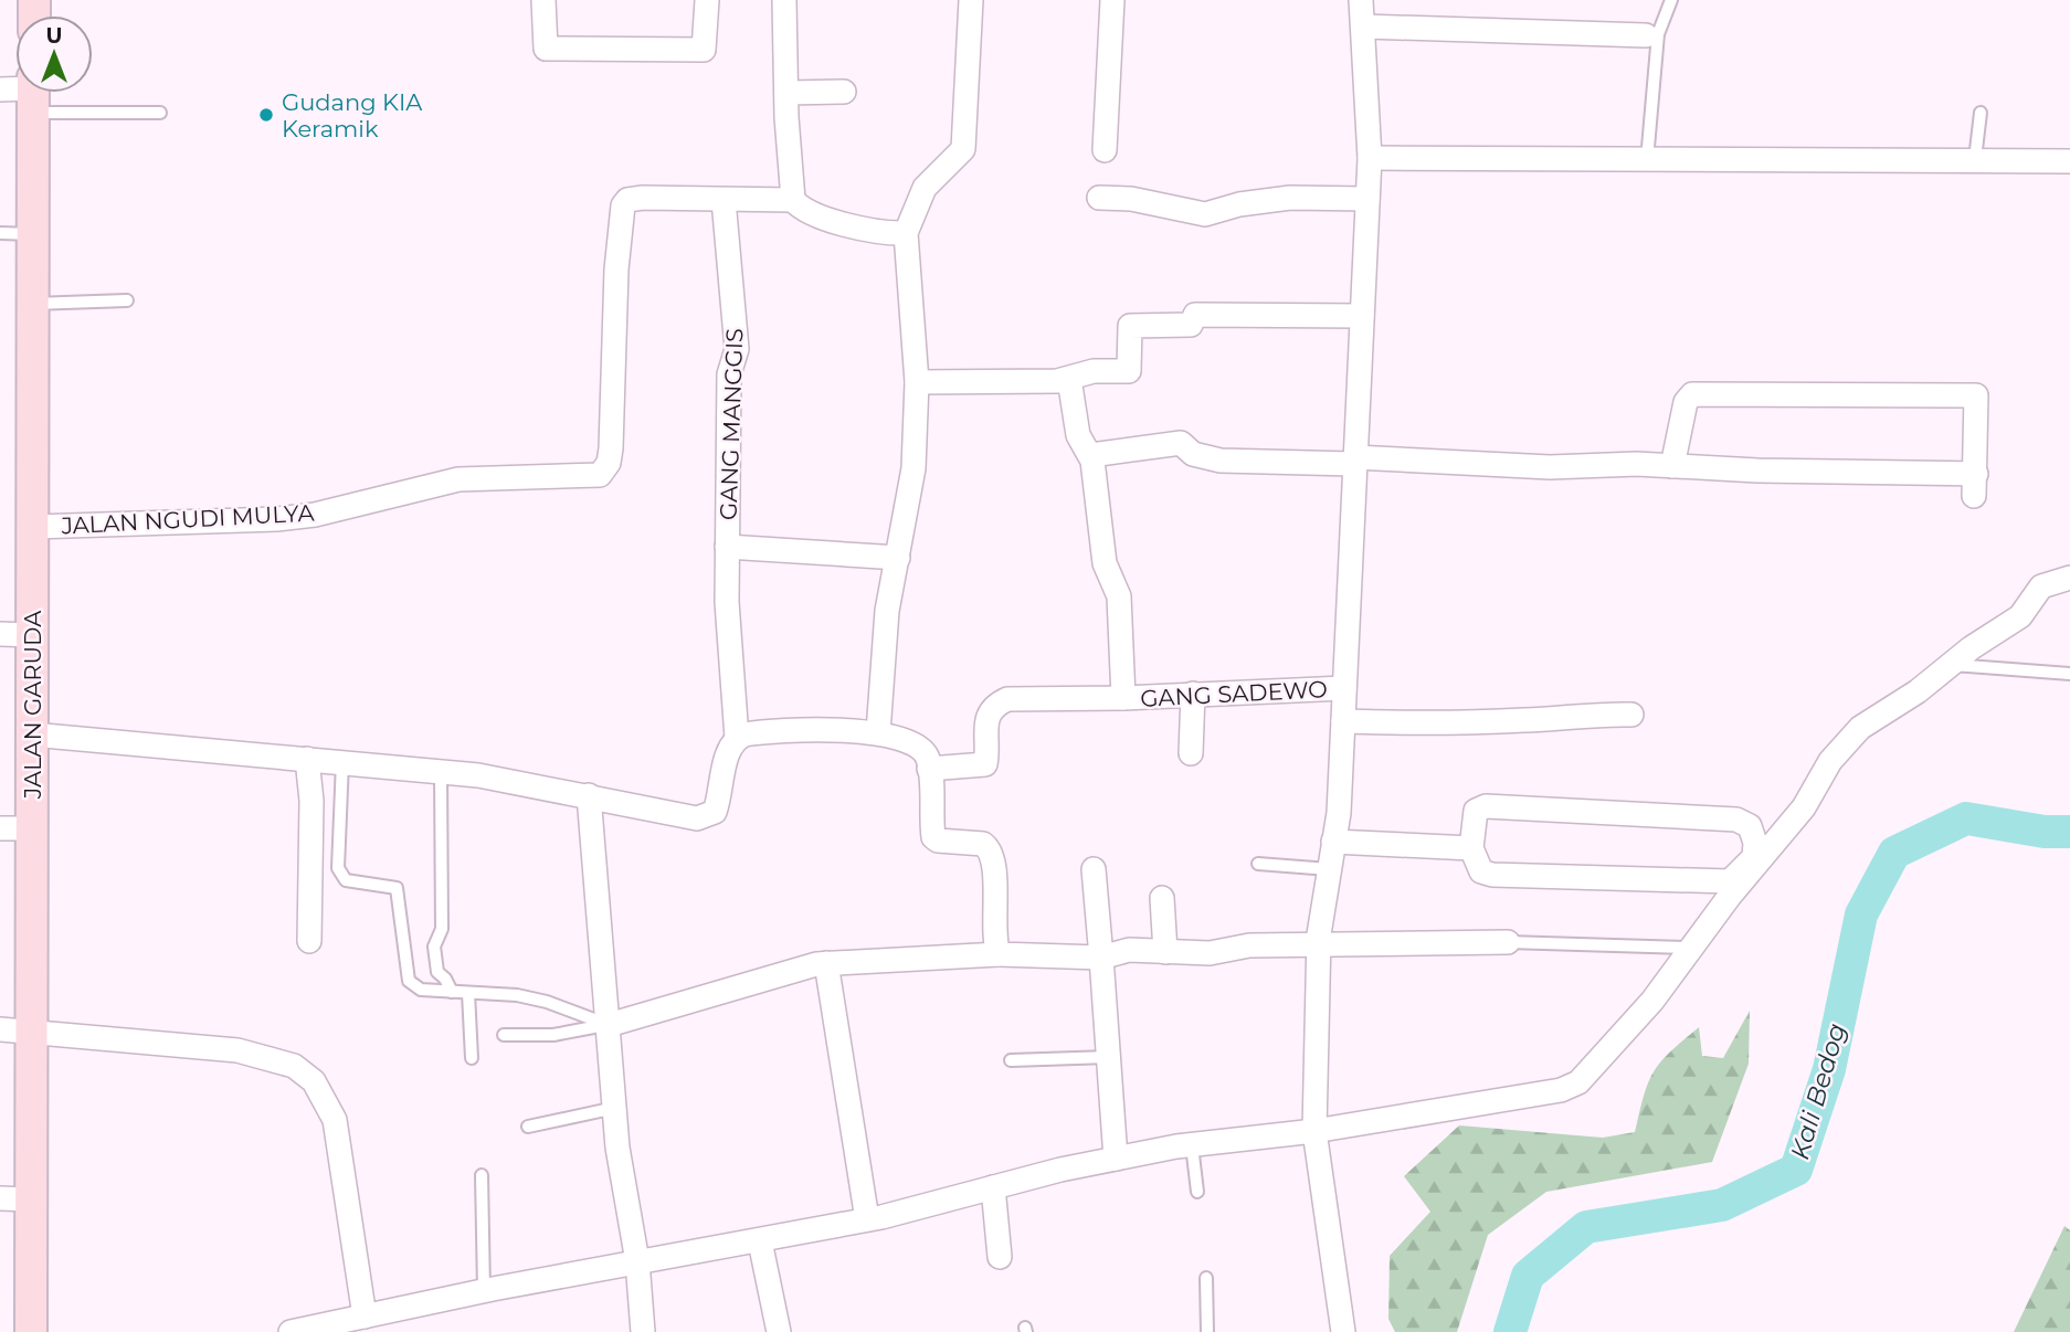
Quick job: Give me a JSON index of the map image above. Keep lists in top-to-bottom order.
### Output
{
  "streets": {
    "main road": ["JALAN GARUDA"],
    "street": ["GANG MANGGIS", "JALAN NGUDI MULYA", "GANG SADEWO"]
  },
  "crossings": [
    ["GANG MANGGIS", "JALAN NGUDI MULYA"],
    ["JALAN NGUDI MULYA", "JALAN GARUDA"]
  ],
  "water": ["Kali Bedog"],
  "places": ["Gudang KIA Keramik"],
  "north": "top"
}
